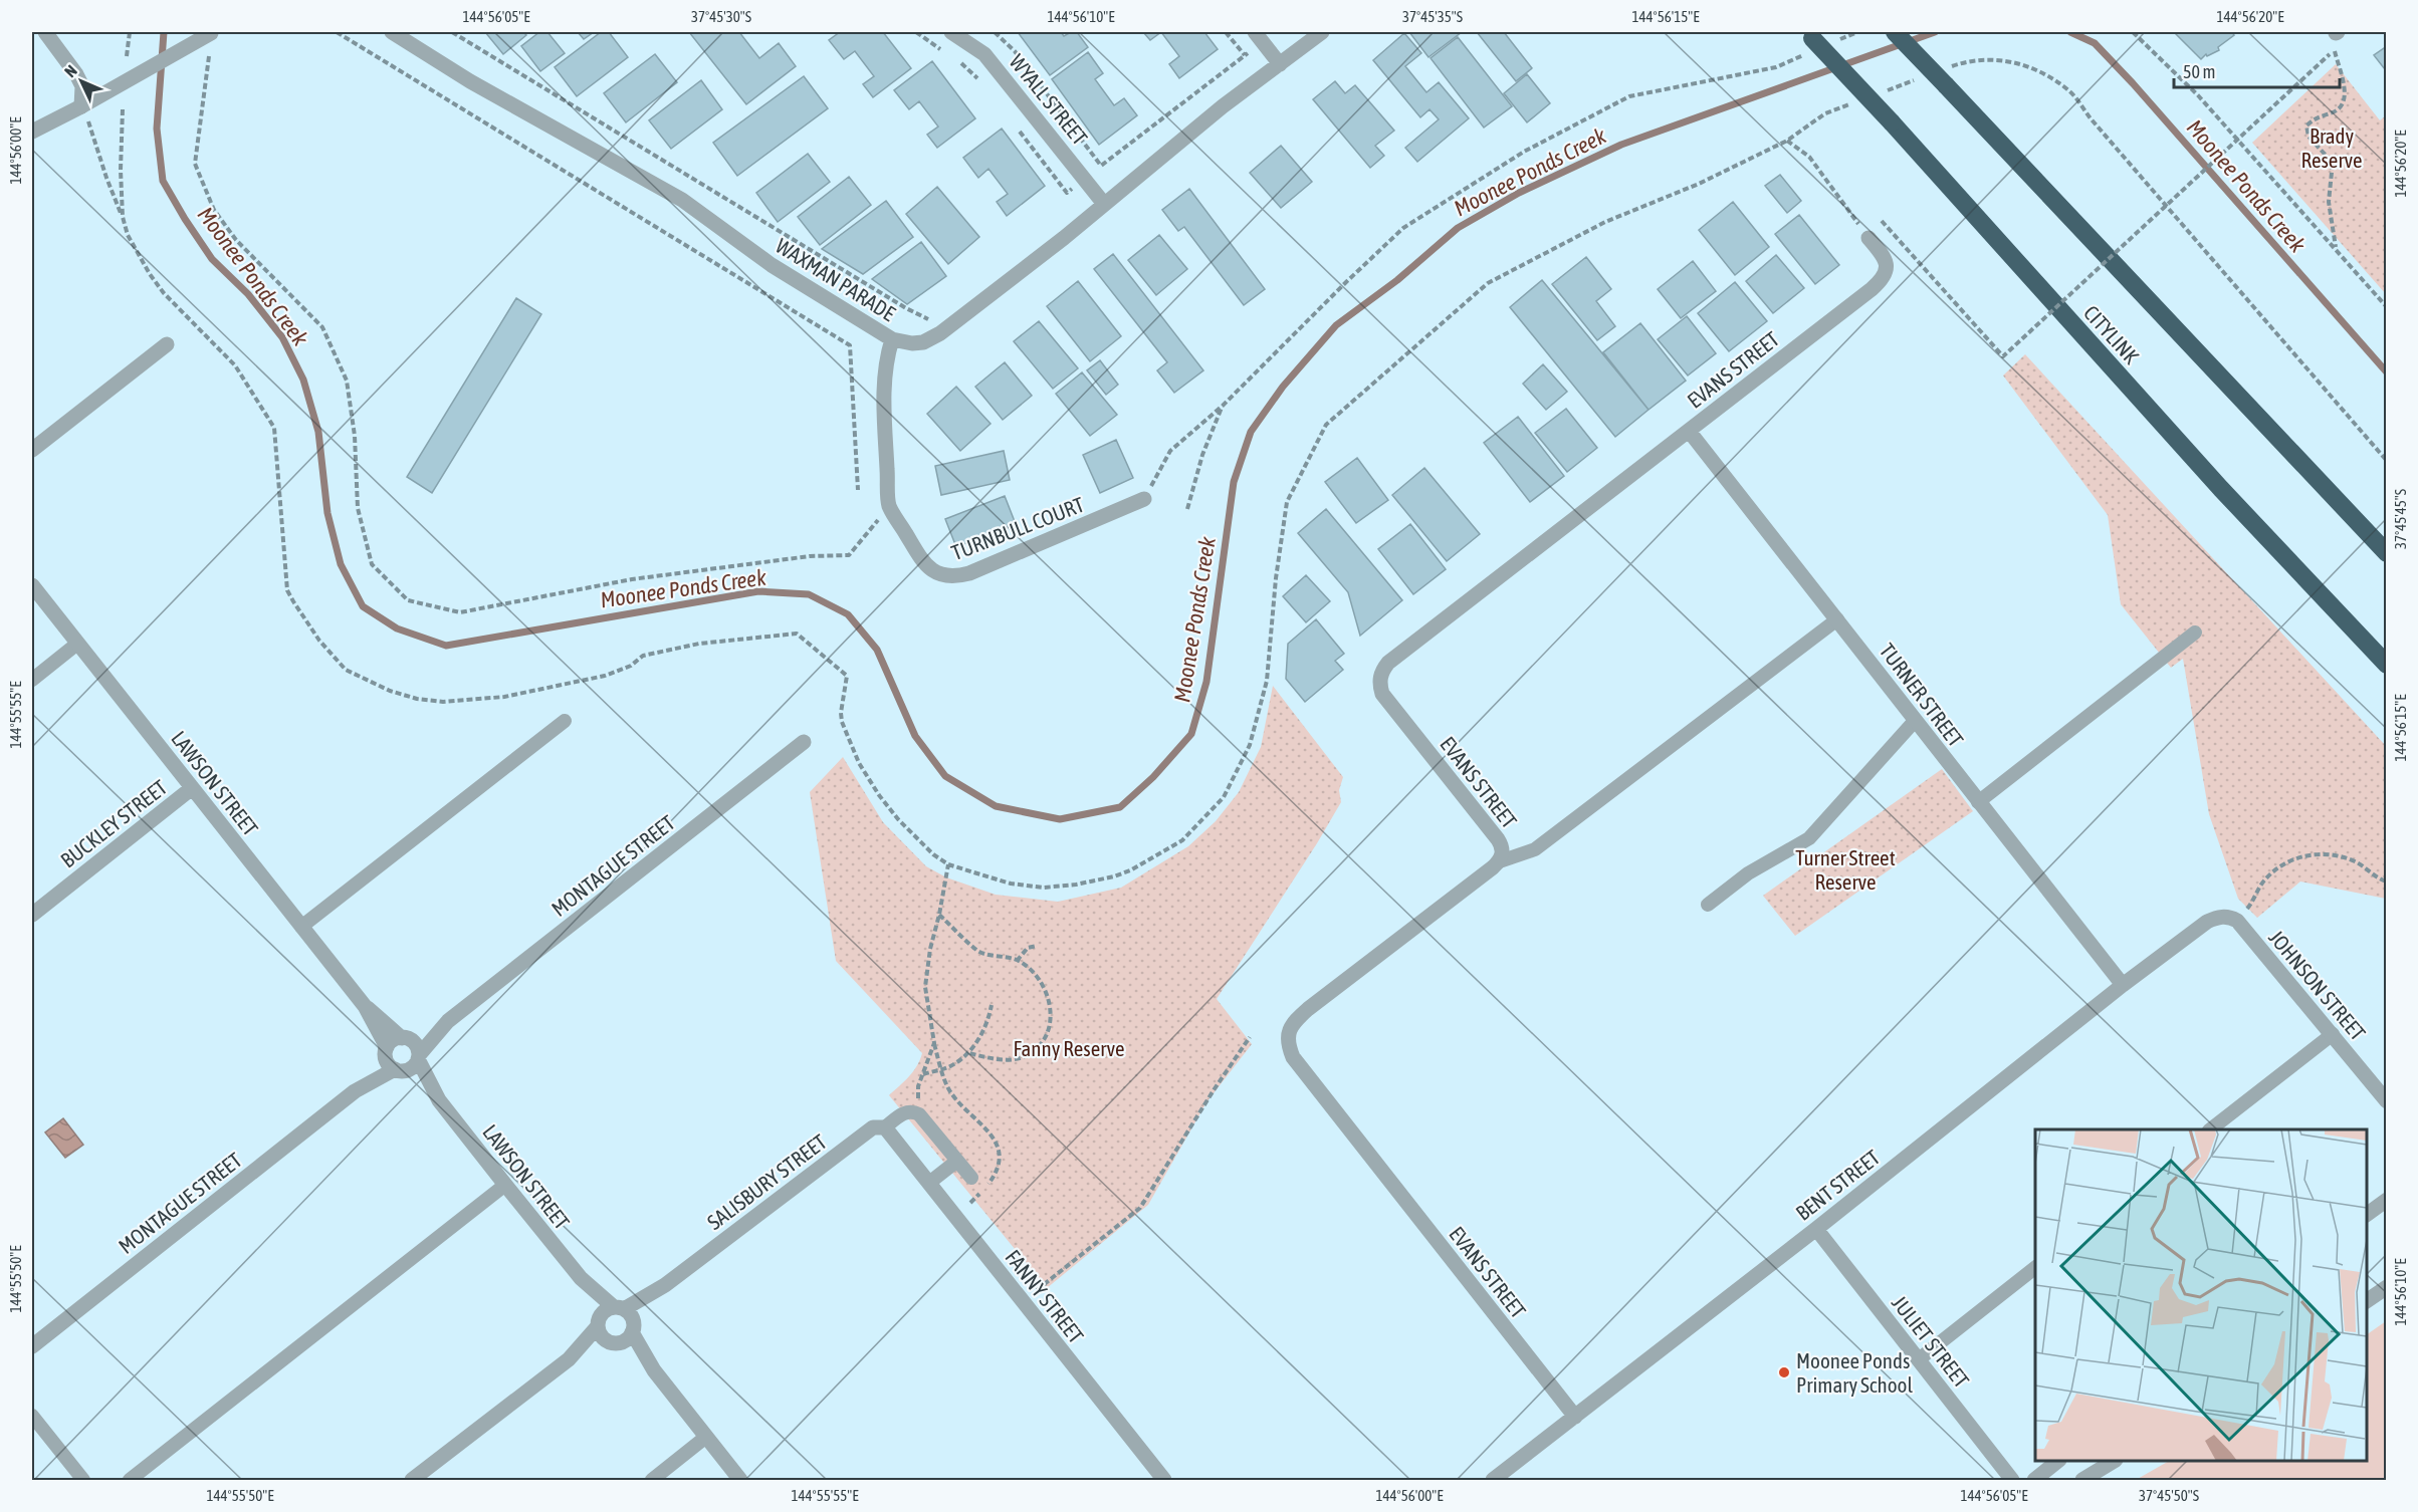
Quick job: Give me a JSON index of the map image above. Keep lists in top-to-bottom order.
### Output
{
  "streets": {
    "highway": ["CITYLINK"],
    "street": [
      "WYALL STREET",
      "WAXMAN PARADE",
      "EVANS STREET",
      "TURNBULL COURT",
      "TURNER STREET",
      "LAWSON STREET",
      "BUCKLEY STREET",
      "MONTAGUE STREET",
      "JOHNSON STREET",
      "SALISBURY STREET",
      "BENT STREET",
      "FANNY STREET",
      "JULIET STREET"
    ]
  },
  "crossings": [
    ["WYALL STREET", "WAXMAN PARADE"],
    ["WAXMAN PARADE", "TURNBULL COURT"],
    ["EVANS STREET", "TURNER STREET"],
    ["EVANS STREET", "BENT STREET"],
    ["TURNER STREET", "BENT STREET"],
    ["LAWSON STREET", "BUCKLEY STREET"],
    ["LAWSON STREET", "MONTAGUE STREET"],
    ["LAWSON STREET", "SALISBURY STREET"],
    ["JOHNSON STREET", "BENT STREET"],
    ["SALISBURY STREET", "FANNY STREET"],
    ["BENT STREET", "JULIET STREET"]
  ],
  "water": ["Moonee Ponds Creek"],
  "parks": ["Brady Reserve", "Turner Street Reserve", "Fanny Reserve"],
  "places": ["Moonee Ponds Primary School"],
  "scale_bar": "50 m",
  "north": "top left",
  "coordinates": [
    "144°56'05\"E",
    "37°45'30\"S",
    "144°56'10\"E",
    "37°45'35\"S",
    "144°56'15\"E",
    "144°56'20\"E",
    "144°56'00\"E",
    "37°45'45\"S",
    "144°55'55\"E",
    "144°55'50\"E",
    "37°45'50\"S"
  ]
}
